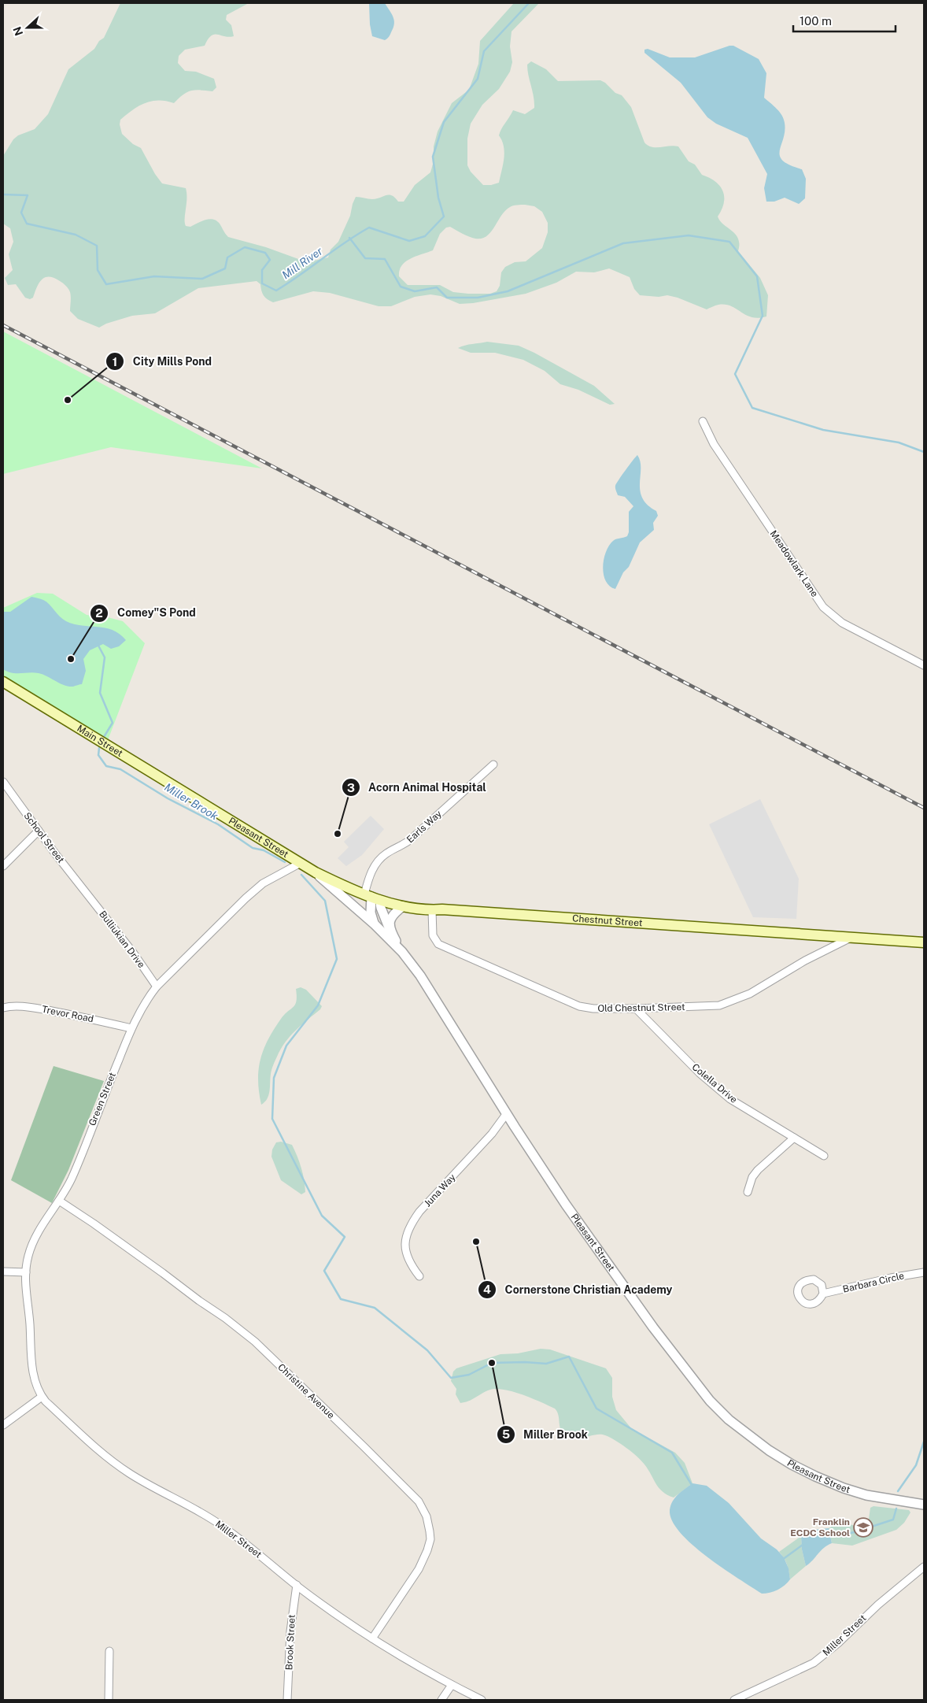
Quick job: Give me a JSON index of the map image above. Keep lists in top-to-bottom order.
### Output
{
  "streets": {
    "main road": ["Main Street", "Pleasant Street", "Chestnut Street"],
    "street": [
      "Meadowlark Lane",
      "Earls Way",
      "School Street",
      "Bulliukian Drive",
      "Old Chestnut Street",
      "Trevor Road",
      "Colella Drive",
      "Green Street",
      "Juna Way",
      "Barbara Circle",
      "Christine Avenue",
      "Miller Street",
      "Brook Street"
    ]
  },
  "crossings": [
    ["Main Street", "Pleasant Street"],
    ["Earls Way", "Pleasant Street"],
    ["Earls Way", "Chestnut Street"],
    ["School Street", "Bulliukian Drive"],
    ["Pleasant Street", "Chestnut Street"],
    ["Pleasant Street", "Green Street"],
    ["Pleasant Street", "Juna Way"],
    ["Chestnut Street", "Old Chestnut Street"],
    ["Chestnut Street", "Green Street"],
    ["Bulliukian Drive", "Green Street"],
    ["Old Chestnut Street", "Colella Drive"],
    ["Trevor Road", "Green Street"],
    ["Green Street", "Christine Avenue"],
    ["Green Street", "Miller Street"],
    ["Christine Avenue", "Miller Street"],
    ["Miller Street", "Brook Street"]
  ],
  "water": ["Mill River", "Miller Brook"],
  "places": {
    "other": [
      "City Mills Pond",
      "Comey\"S Pond",
      "Acorn Animal Hospital",
      "Cornerstone Christian Academy",
      "Miller Brook"
    ],
    "school or university": ["Franklin ECDC School"]
  },
  "scale_bar": "100 m",
  "north": "left"
}
